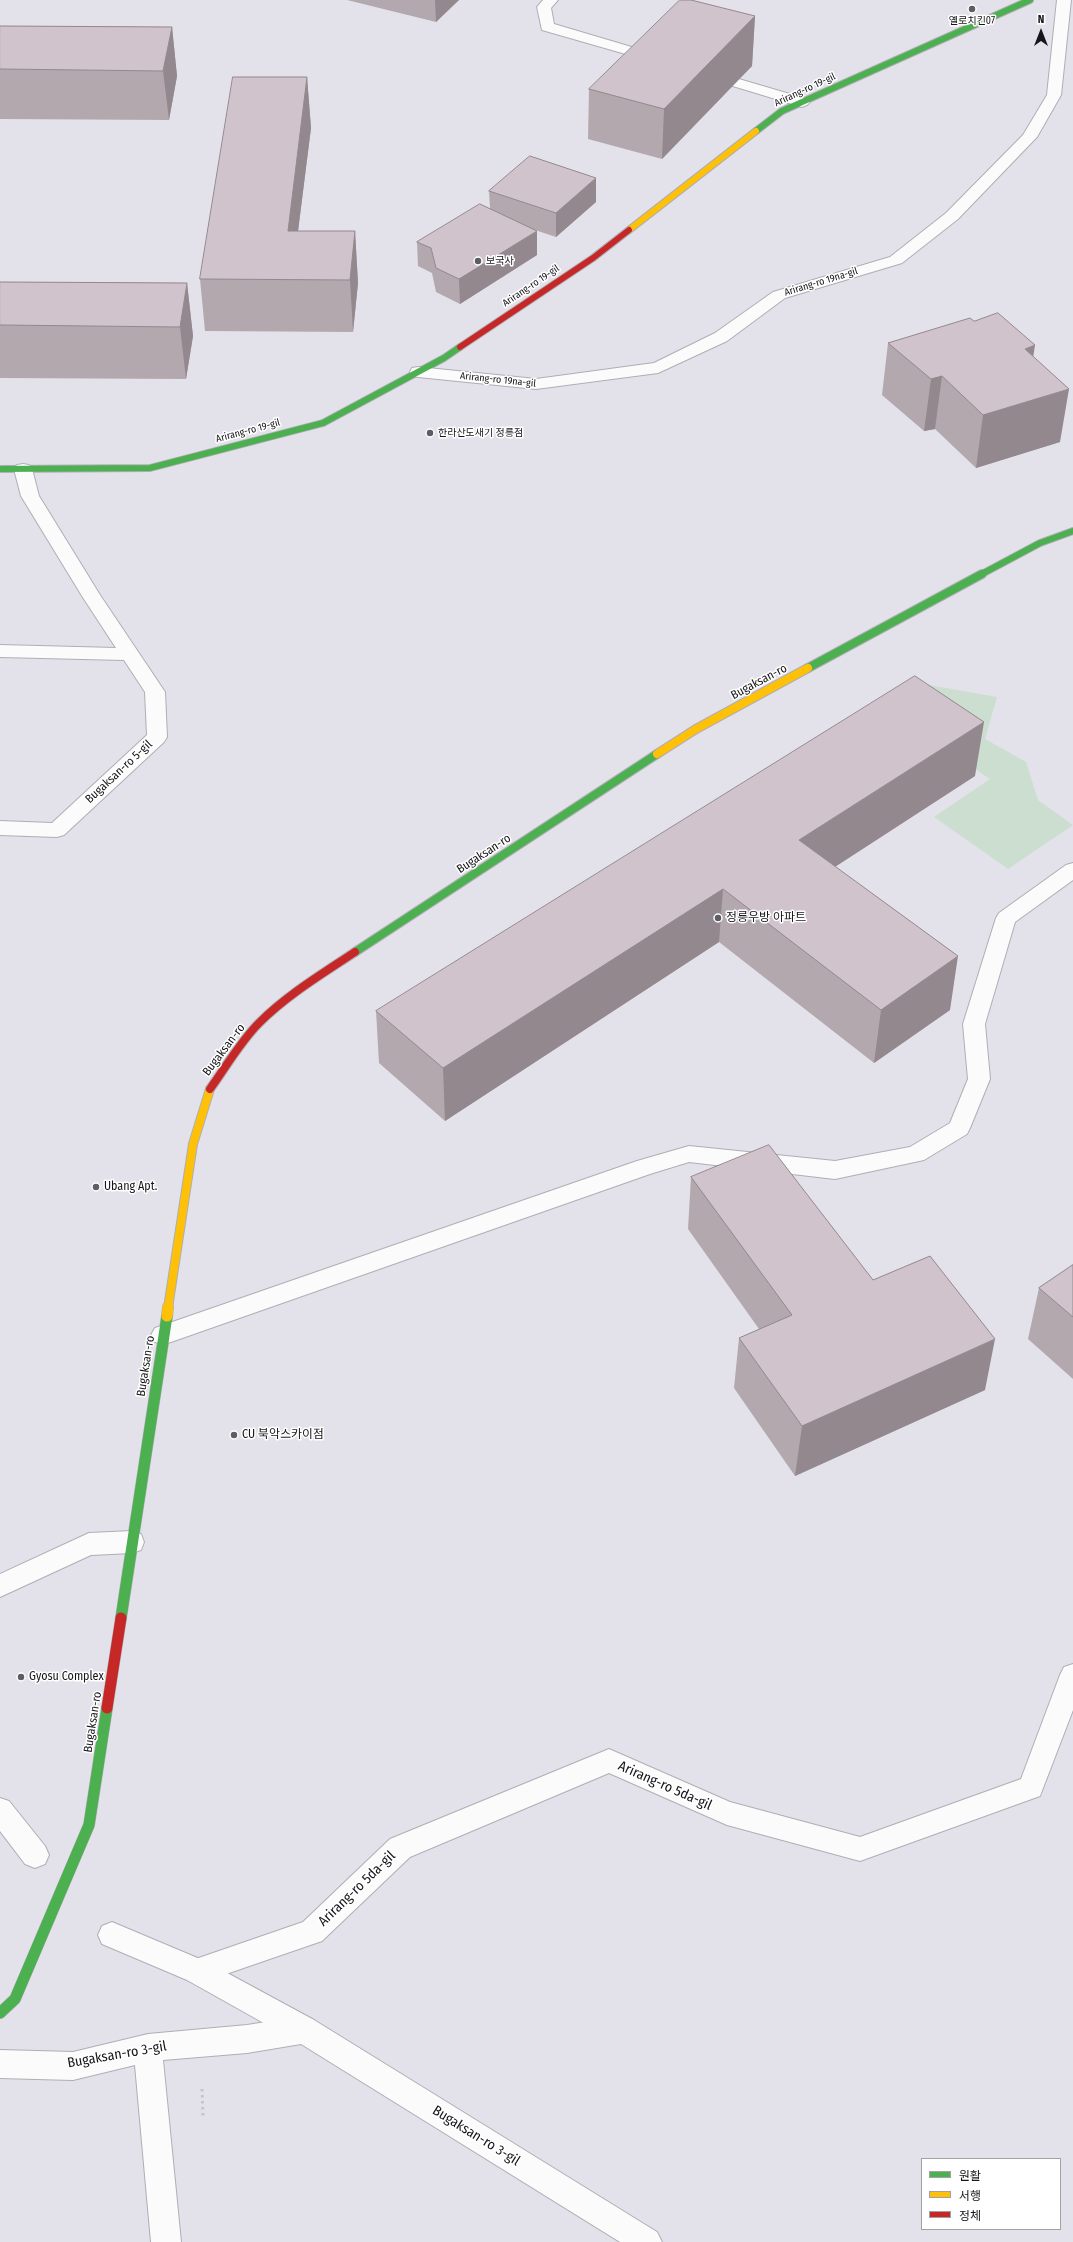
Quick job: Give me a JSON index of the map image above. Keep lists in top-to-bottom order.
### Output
{
  "streets": {
    "street": [
      "Arirang-ro 19-gil",
      "Arirang-ro 19na-gil",
      "Bugaksan-ro",
      "Bugaksan-ro 5-gil",
      "Arirang-ro 5da-gil",
      "Bugaksan-ro 3-gil"
    ]
  },
  "crossings": [
    ["Arirang-ro 19-gil", "Arirang-ro 19na-gil"],
    ["Arirang-ro 19-gil", "Bugaksan-ro 5-gil"],
    ["Arirang-ro 5da-gil", "Bugaksan-ro 3-gil"]
  ],
  "places": [
    "옐로치킨07",
    "보국사",
    "한라산도새기 정릉점",
    "정릉우방 아파트",
    "Ubang Apt.",
    "CU 북악스카이점",
    "Gyosu Complex"
  ],
  "legend": ["원활", "서행", "정체"],
  "north": "top"
}
